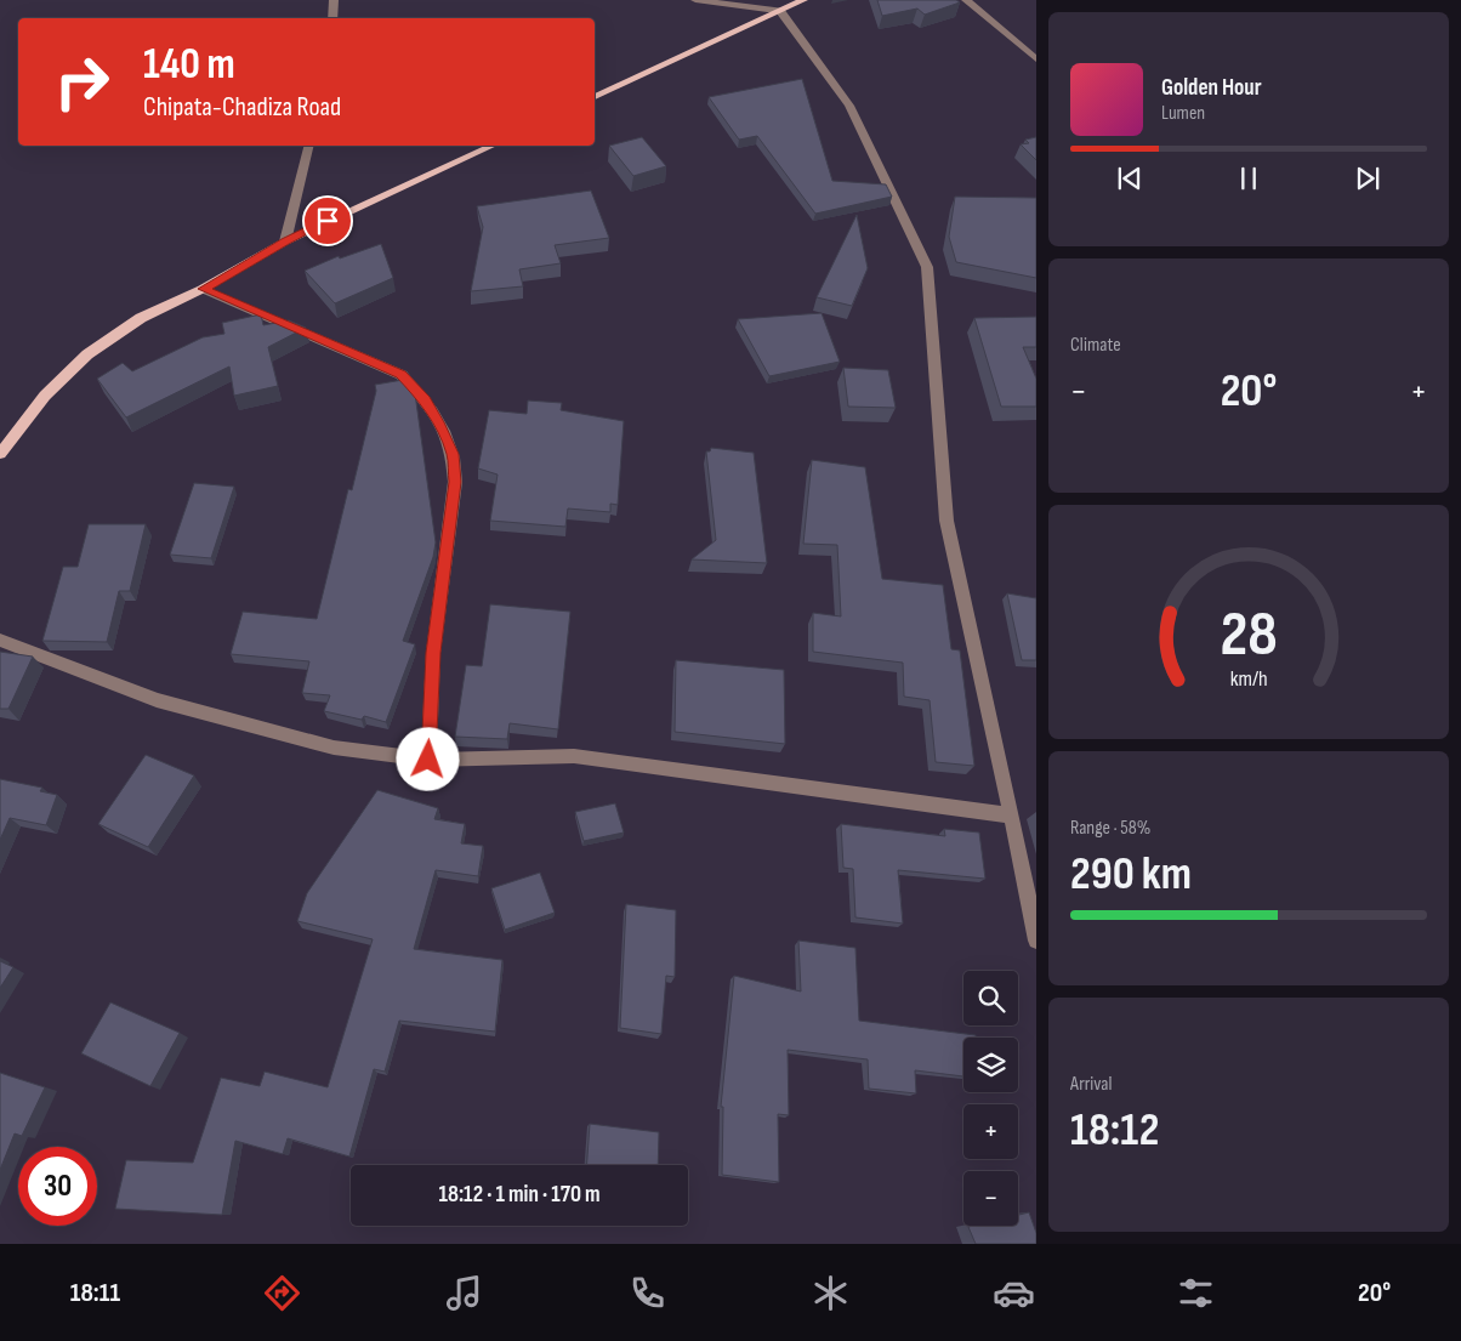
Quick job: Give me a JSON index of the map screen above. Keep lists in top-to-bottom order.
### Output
{
  "page": {
    "turn": ["140 m", "Chipata-Chadiza Road"],
    "song": ["Golden Hour", "Lumen"],
    "tile": [
      "Climate",
      ["Range · 58%", "290 km"],
      ["Arrival", "18:12"]
    ],
    "heat": ["−", "20°", "+"],
    "map_buttons": ["+", "−"],
    "limit": "30",
    "trip": "18:12 · 1 min · 170 m",
    "tabs": ["18:11", "20°"],
    "gauge": ["28", "km/h"]
  }
}
